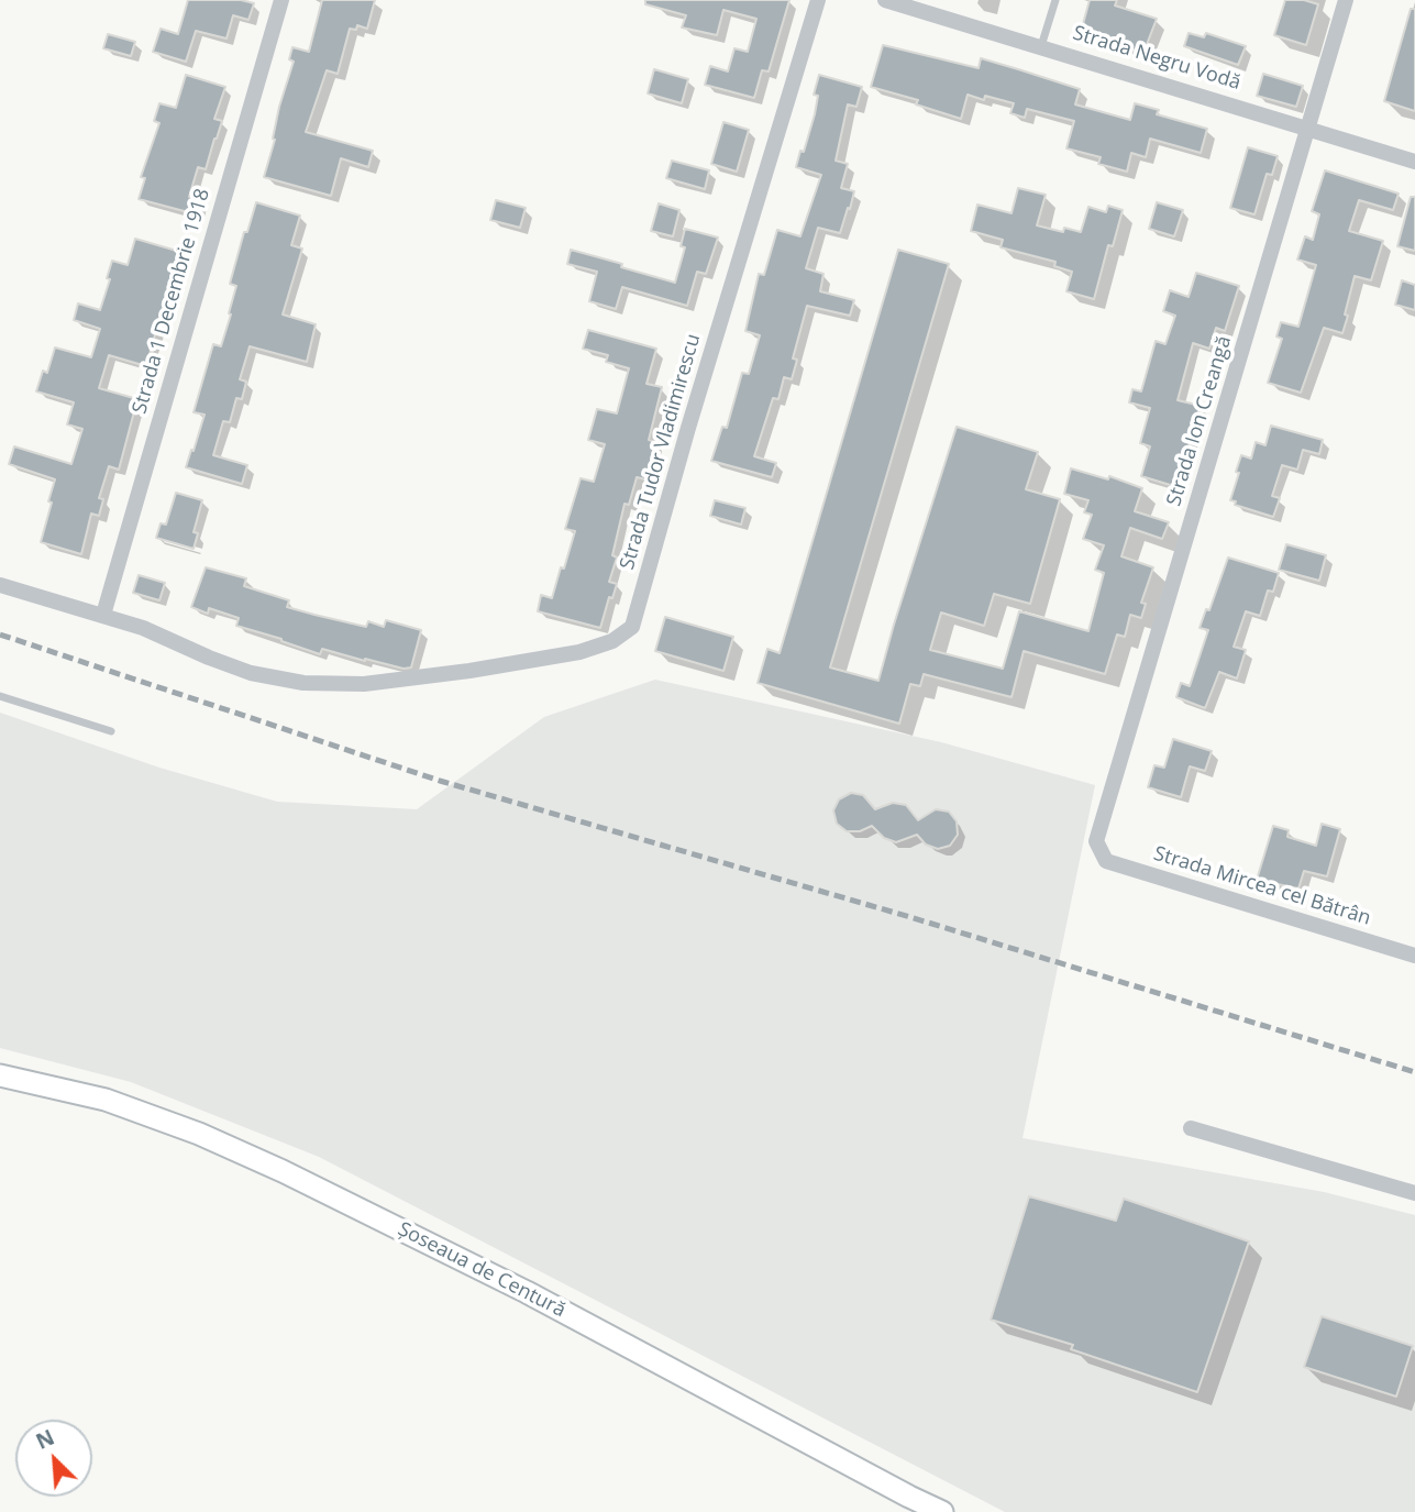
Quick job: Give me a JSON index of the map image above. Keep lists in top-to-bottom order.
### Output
{
  "streets": {
    "main road": ["Șoseaua de Centură"],
    "street": [
      "Strada Negru Vodă",
      "Strada 1 Decembrie 1918",
      "Strada Ion Creangă",
      "Strada Tudor Vladimirescu",
      "Strada Mircea cel Bătrân"
    ]
  },
  "crossings": [
    ["Strada Negru Vodă", "Strada Ion Creangă"],
    ["Strada 1 Decembrie 1918", "Strada Tudor Vladimirescu"],
    ["Strada Ion Creangă", "Strada Mircea cel Bătrân"]
  ],
  "north": "top left"
}
